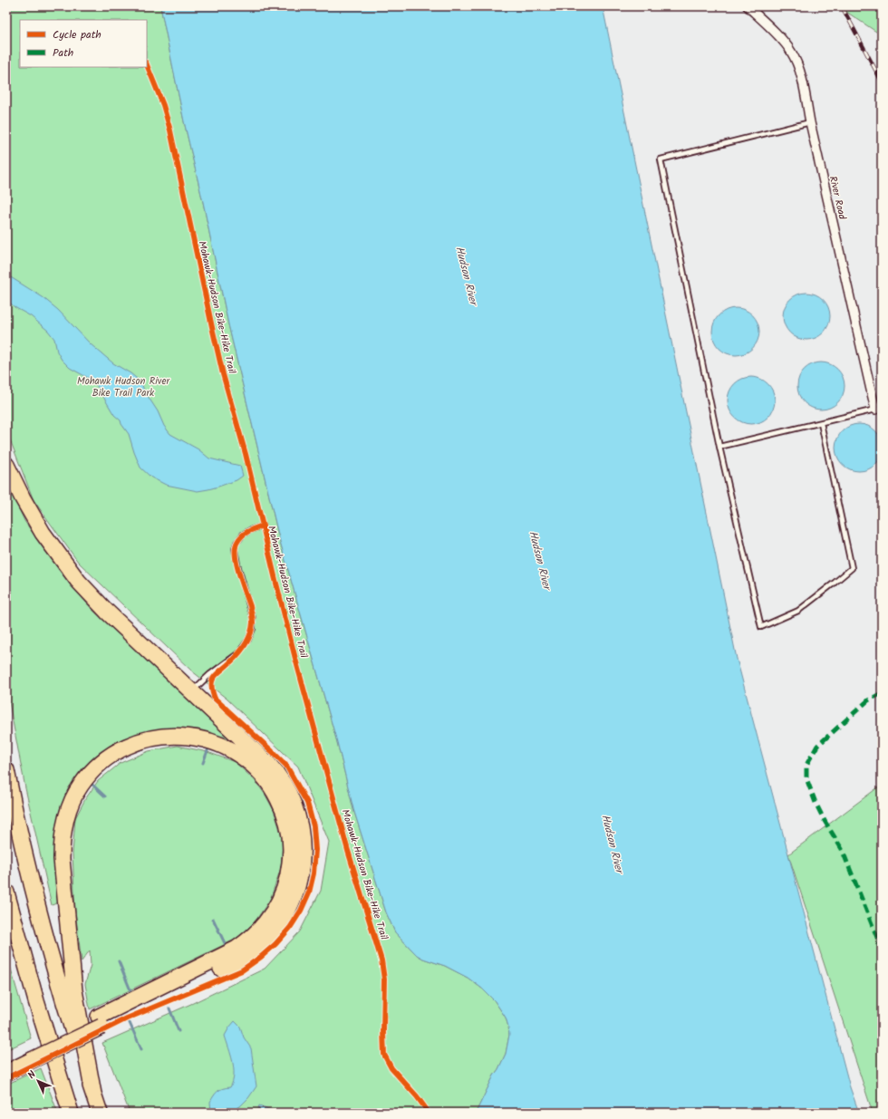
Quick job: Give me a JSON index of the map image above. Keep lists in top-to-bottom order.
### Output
{
  "streets": {
    "street": ["River Road"],
    "cycle path": ["Mohawk-Hudson Bike-Hike Trail"]
  },
  "water": ["Hudson River"],
  "parks": ["Mohawk Hudson River Bike Trail Park"],
  "legend": ["Cycle path", "Path"],
  "north": "top left"
}
